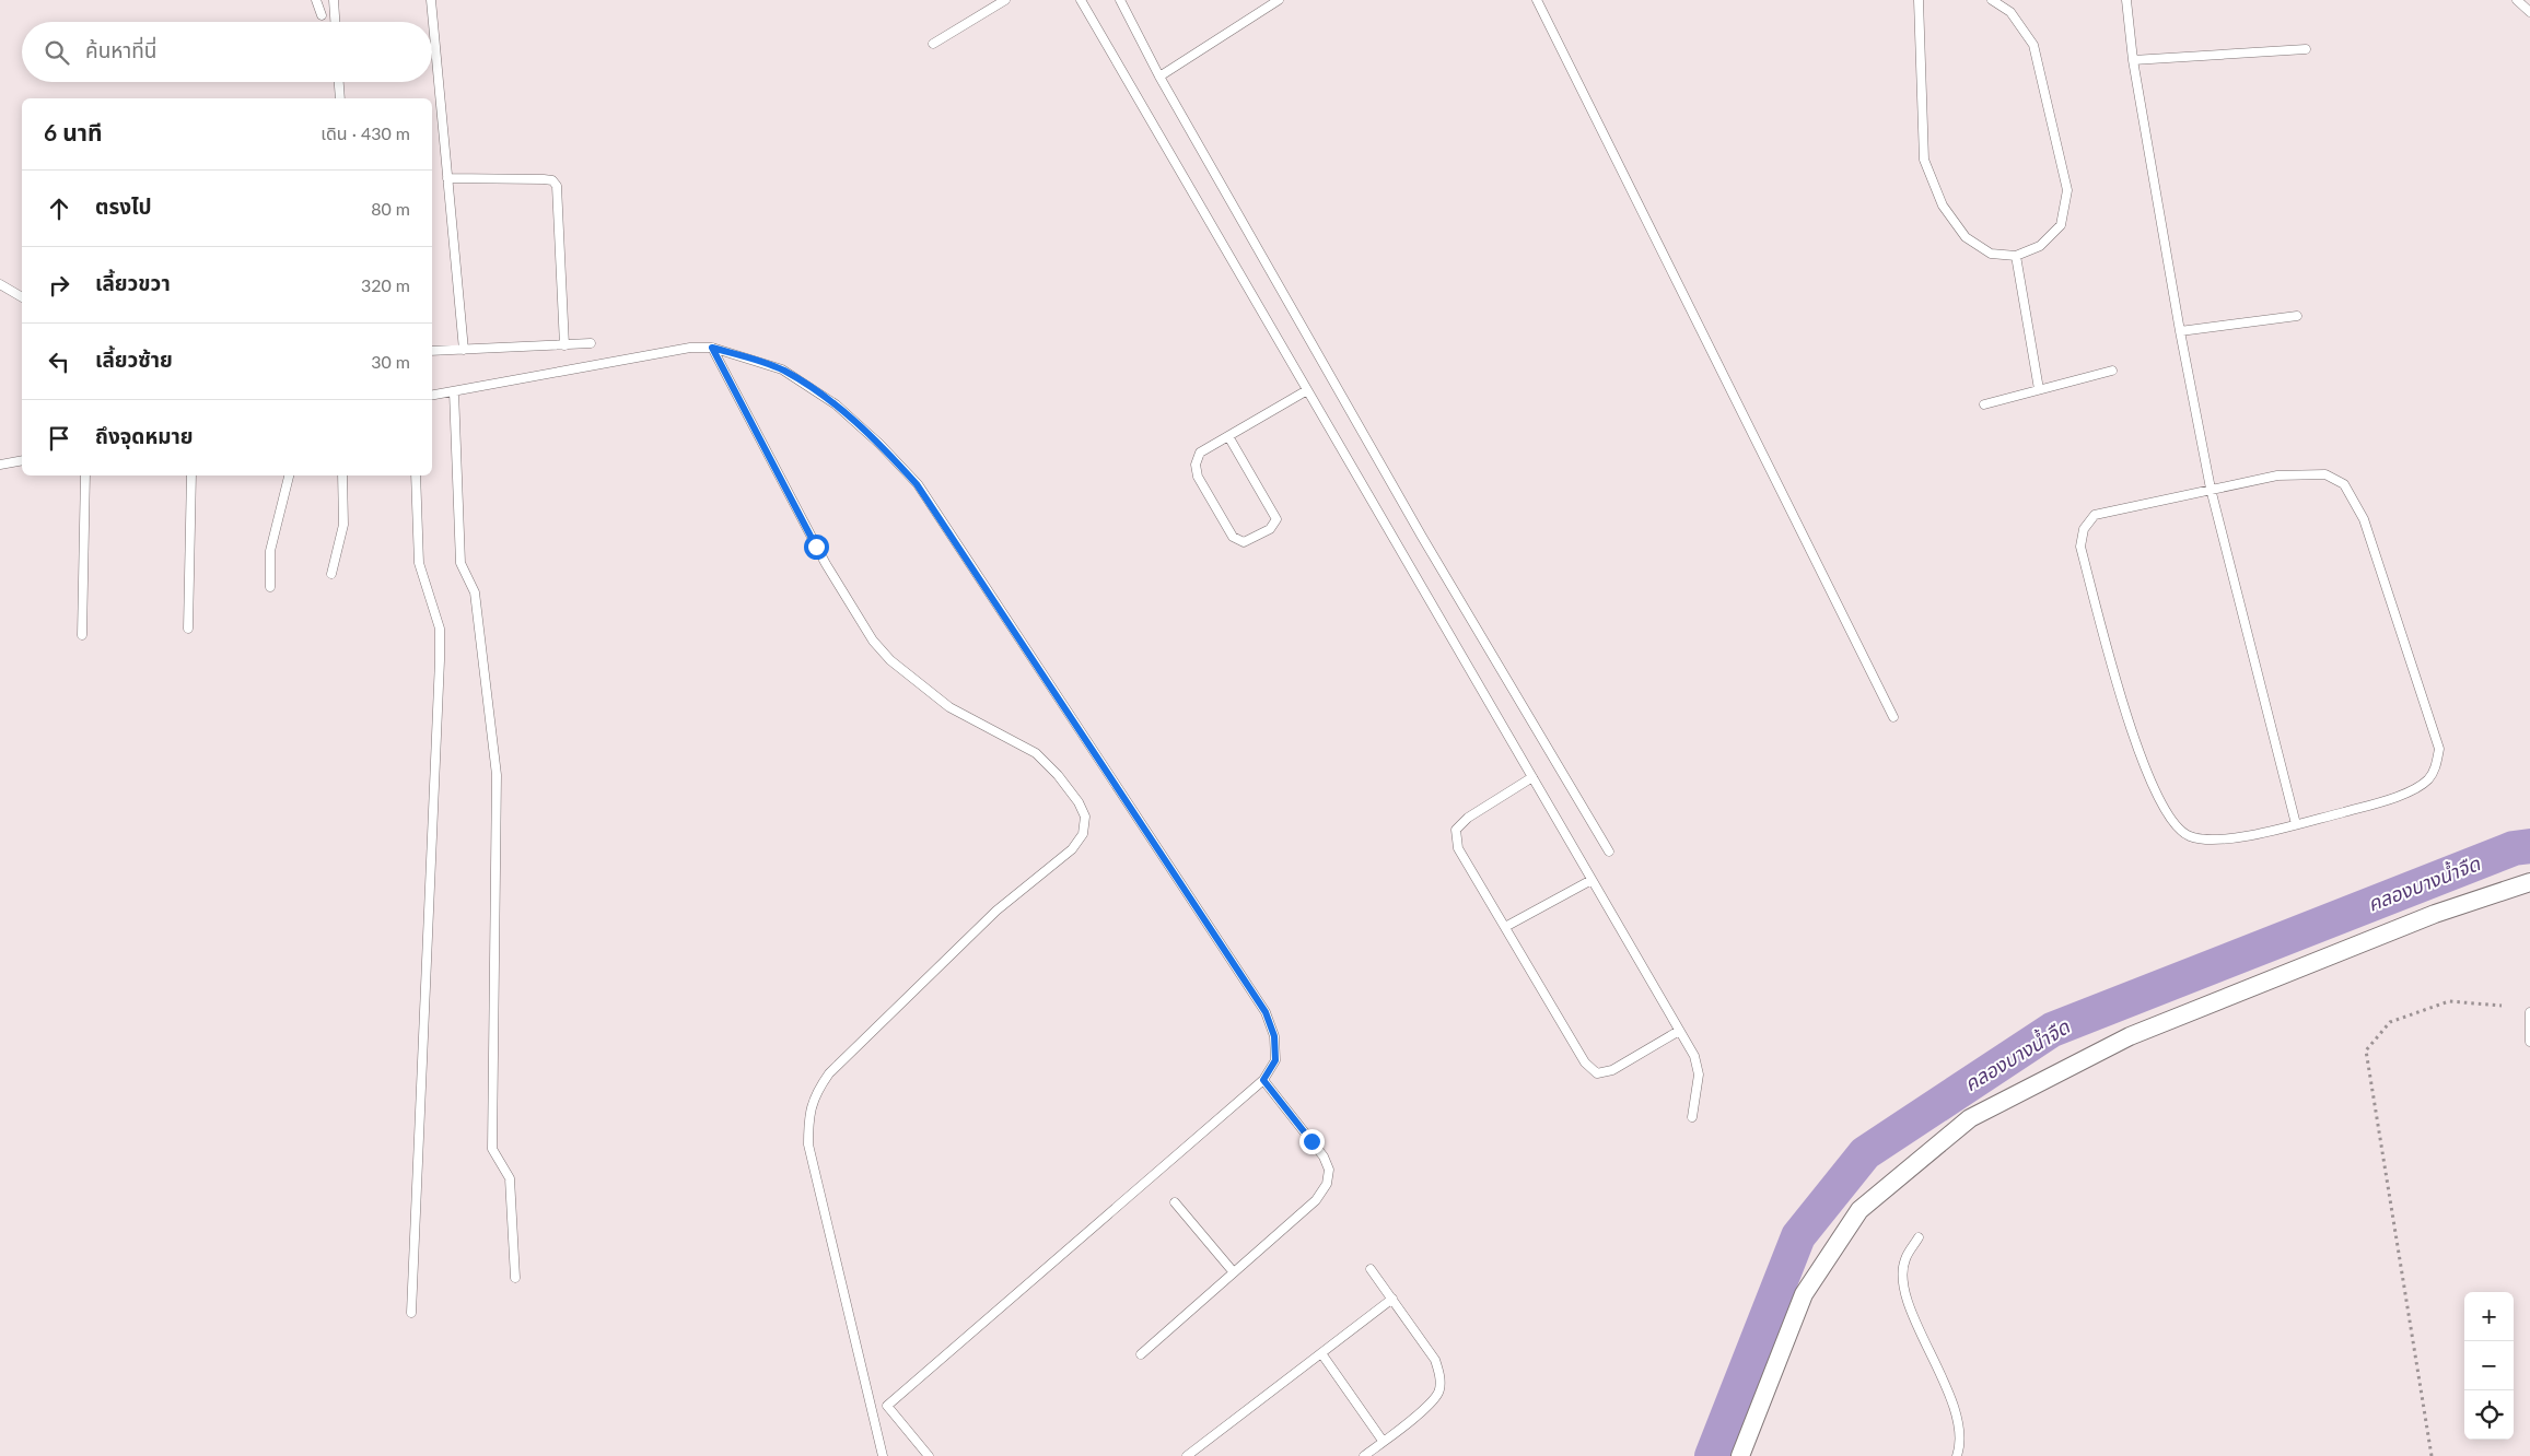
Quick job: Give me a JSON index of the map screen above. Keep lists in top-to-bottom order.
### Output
{
  "water": ["คลองบางน้ำจืด"],
  "page": {
    "search": "ค้นหาที่นี่",
    "heading": ["6 นาที", "เดิน · 430 m"],
    "list": [
      ["ตรงไป", "80 m"],
      ["เลี้ยวขวา", "320 m"],
      ["เลี้ยวซ้าย", "30 m"],
      "ถึงจุดหมาย"
    ],
    "map_buttons": ["+", "−"]
  }
}
